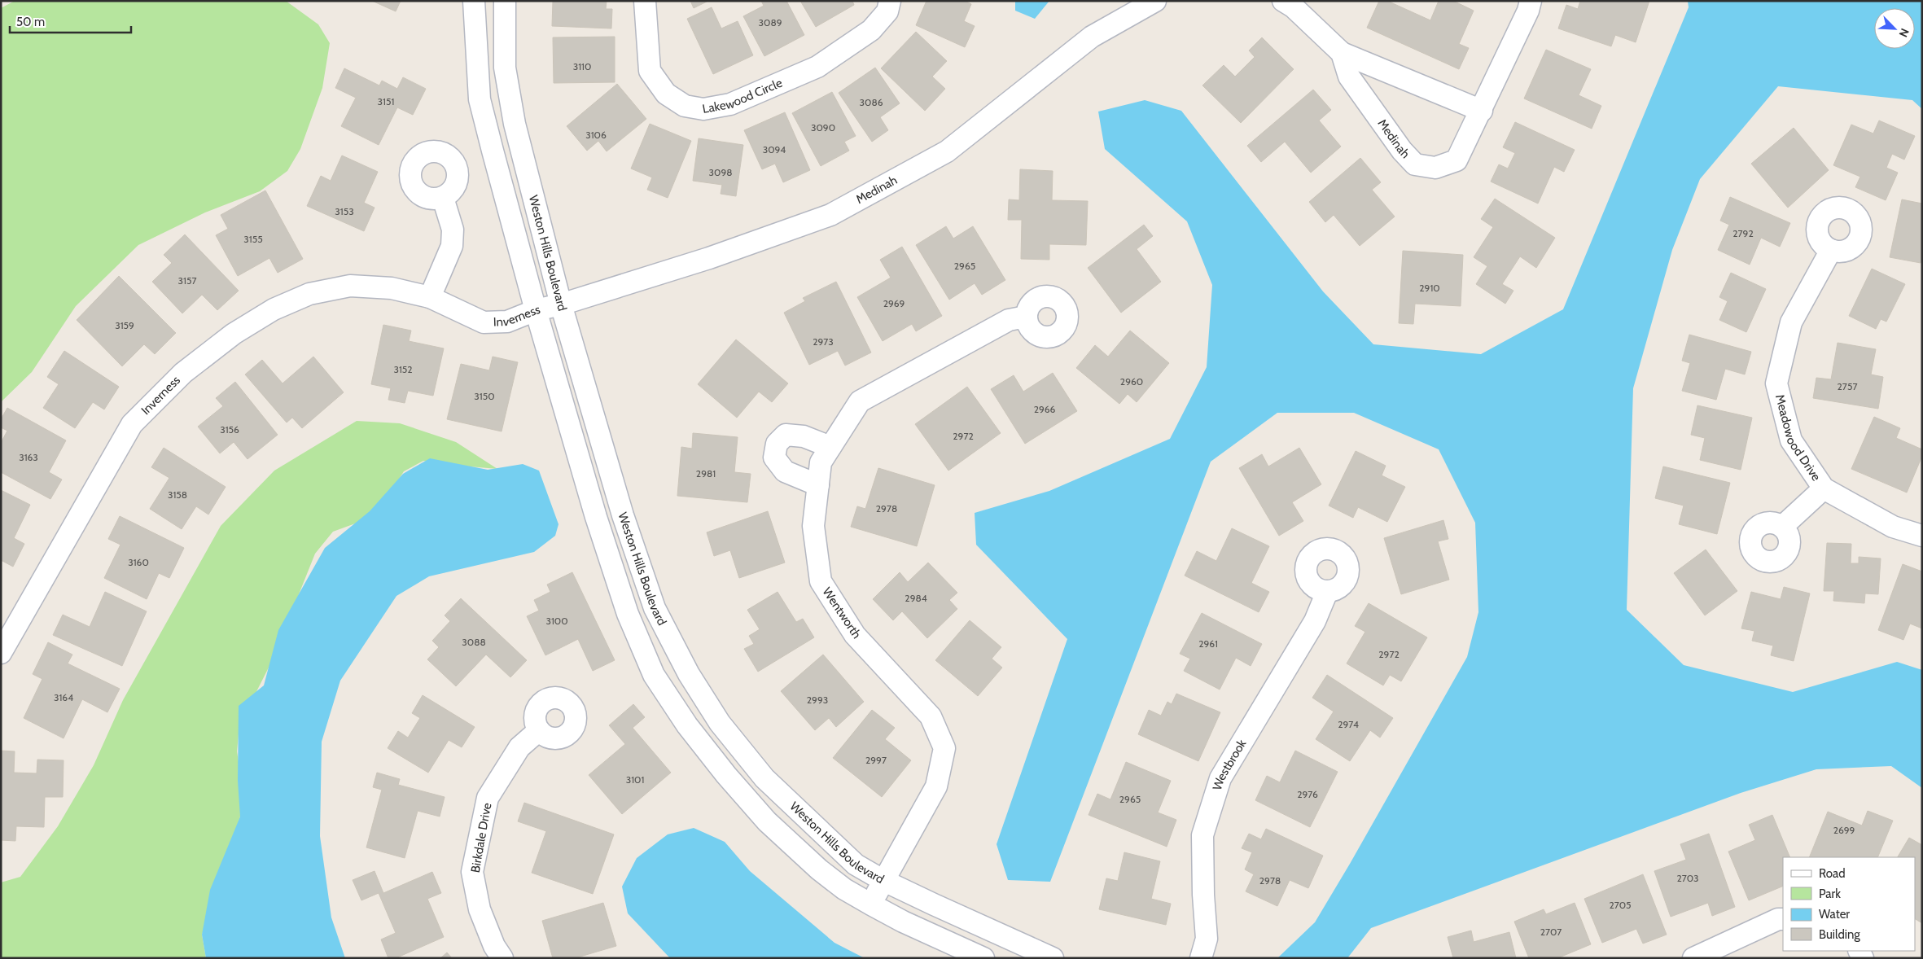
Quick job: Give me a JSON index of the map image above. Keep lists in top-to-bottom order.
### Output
{
  "streets": {
    "street": [
      "Lakewood Circle",
      "Medinah",
      "Weston Hills Boulevard",
      "Inverness",
      "Meadowood Drive",
      "Wentworth",
      "Westbrook",
      "Birkdale Drive"
    ]
  },
  "crossings": [
    ["Medinah", "Weston Hills Boulevard"],
    ["Medinah", "Inverness"],
    ["Weston Hills Boulevard", "Inverness"],
    ["Weston Hills Boulevard", "Wentworth"]
  ],
  "house_numbers": [
    "3089",
    "3110",
    "3151",
    "3086",
    "3090",
    "3106",
    "3094",
    "3098",
    "3153",
    "2792",
    "3155",
    "2965",
    "3157",
    "2910",
    "2969",
    "3159",
    "2973",
    "3152",
    "2960",
    "2757",
    "3150",
    "2966",
    "3156",
    "2972",
    "3163",
    "2981",
    "3158",
    "2978",
    "3160",
    "2984",
    "3100",
    "3088",
    "2961",
    "2972",
    "3164",
    "2993",
    "2974",
    "2997",
    "3101",
    "2976",
    "2965",
    "2699",
    "2703",
    "2978",
    "2705",
    "2707"
  ],
  "legend": [
    "Road",
    "Park",
    "Water",
    "Building"
  ],
  "scale_bar": "50 m",
  "north": "bottom right"
}
